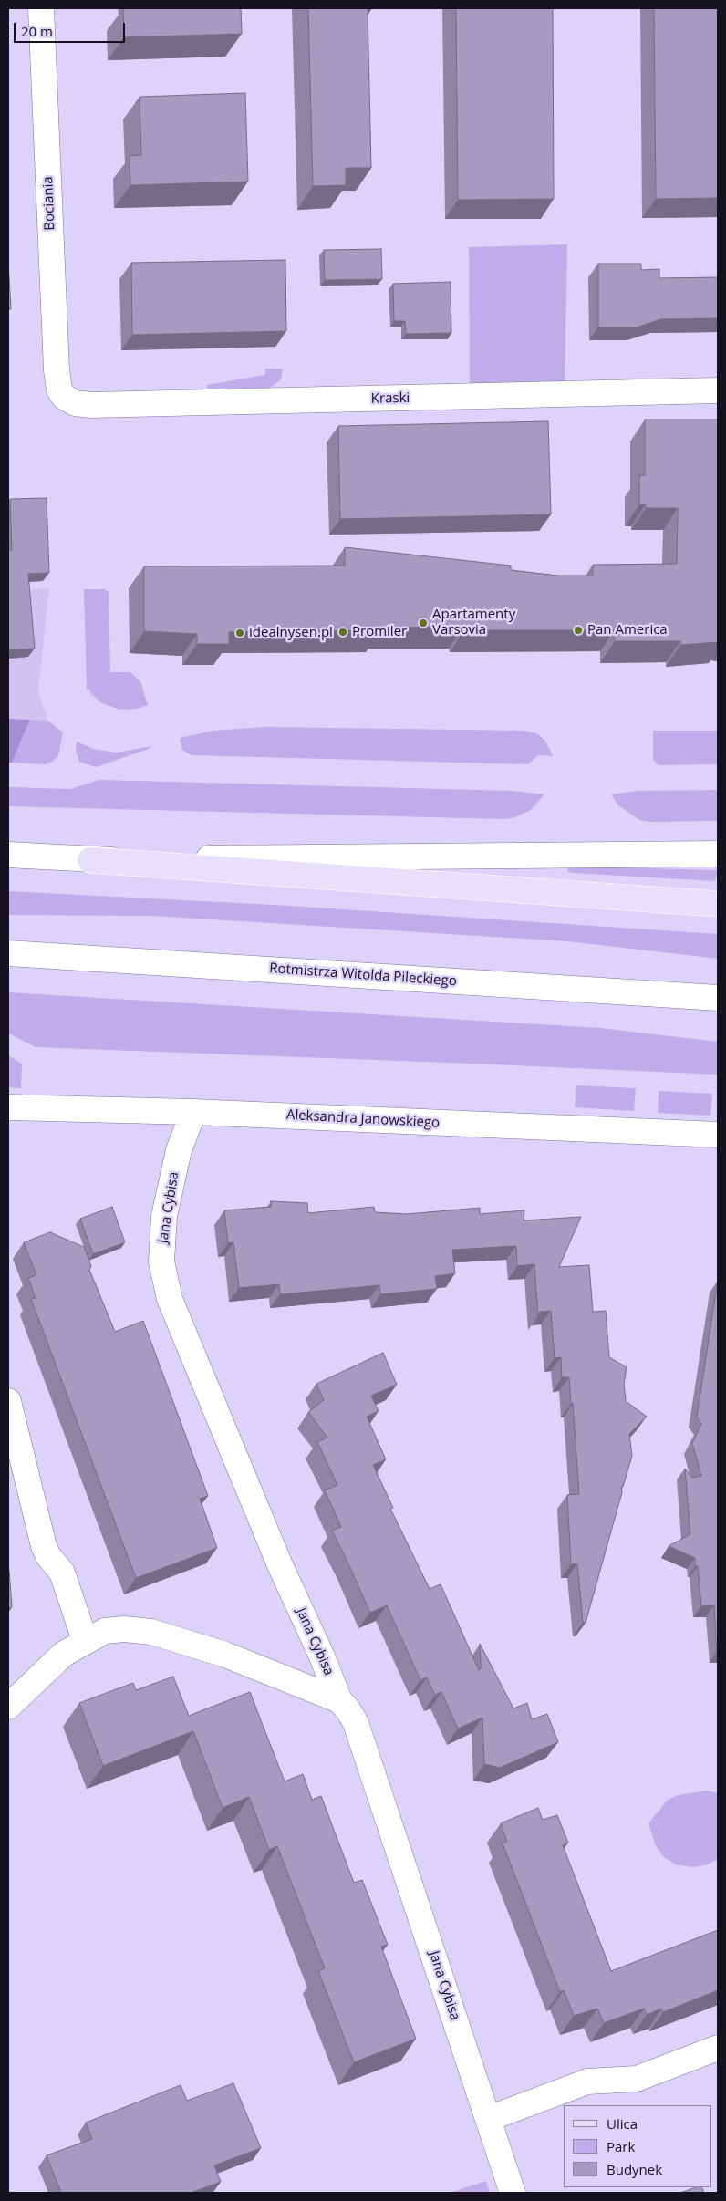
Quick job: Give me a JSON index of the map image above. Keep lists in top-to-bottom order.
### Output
{
  "streets": {
    "street": [
      "Bociania",
      "Kraski",
      "Rotmistrza Witolda Pileckiego",
      "Aleksandra Janowskiego",
      "Jana Cybisa"
    ]
  },
  "crossings": [
    ["Bociania", "Kraski"],
    ["Aleksandra Janowskiego", "Jana Cybisa"]
  ],
  "places": [
    "Apartamenty Varsovia",
    "Pan America",
    "Promiler",
    "idealnysen.pl"
  ],
  "legend": ["Ulica", "Park", "Budynek"],
  "scale_bar": "20 m"
}
